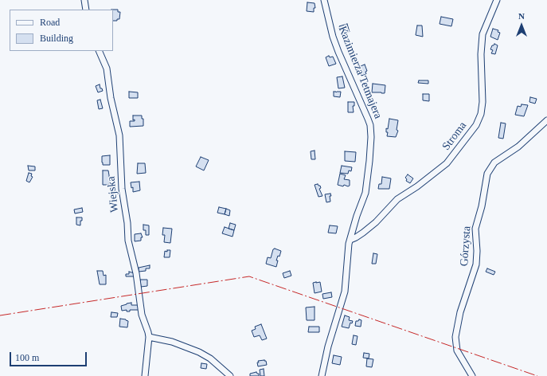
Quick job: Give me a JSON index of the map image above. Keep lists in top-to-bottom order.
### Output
{
  "streets": {
    "street": [
      "Kazimierza Tetmajera",
      "Stroma",
      "Wiejska",
      "Górzysta"
    ]
  },
  "crossings": [
    ["Kazimierza Tetmajera", "Stroma"]
  ],
  "legend": ["Road", "Building"],
  "scale_bar": "100 m",
  "north": "top"
}
